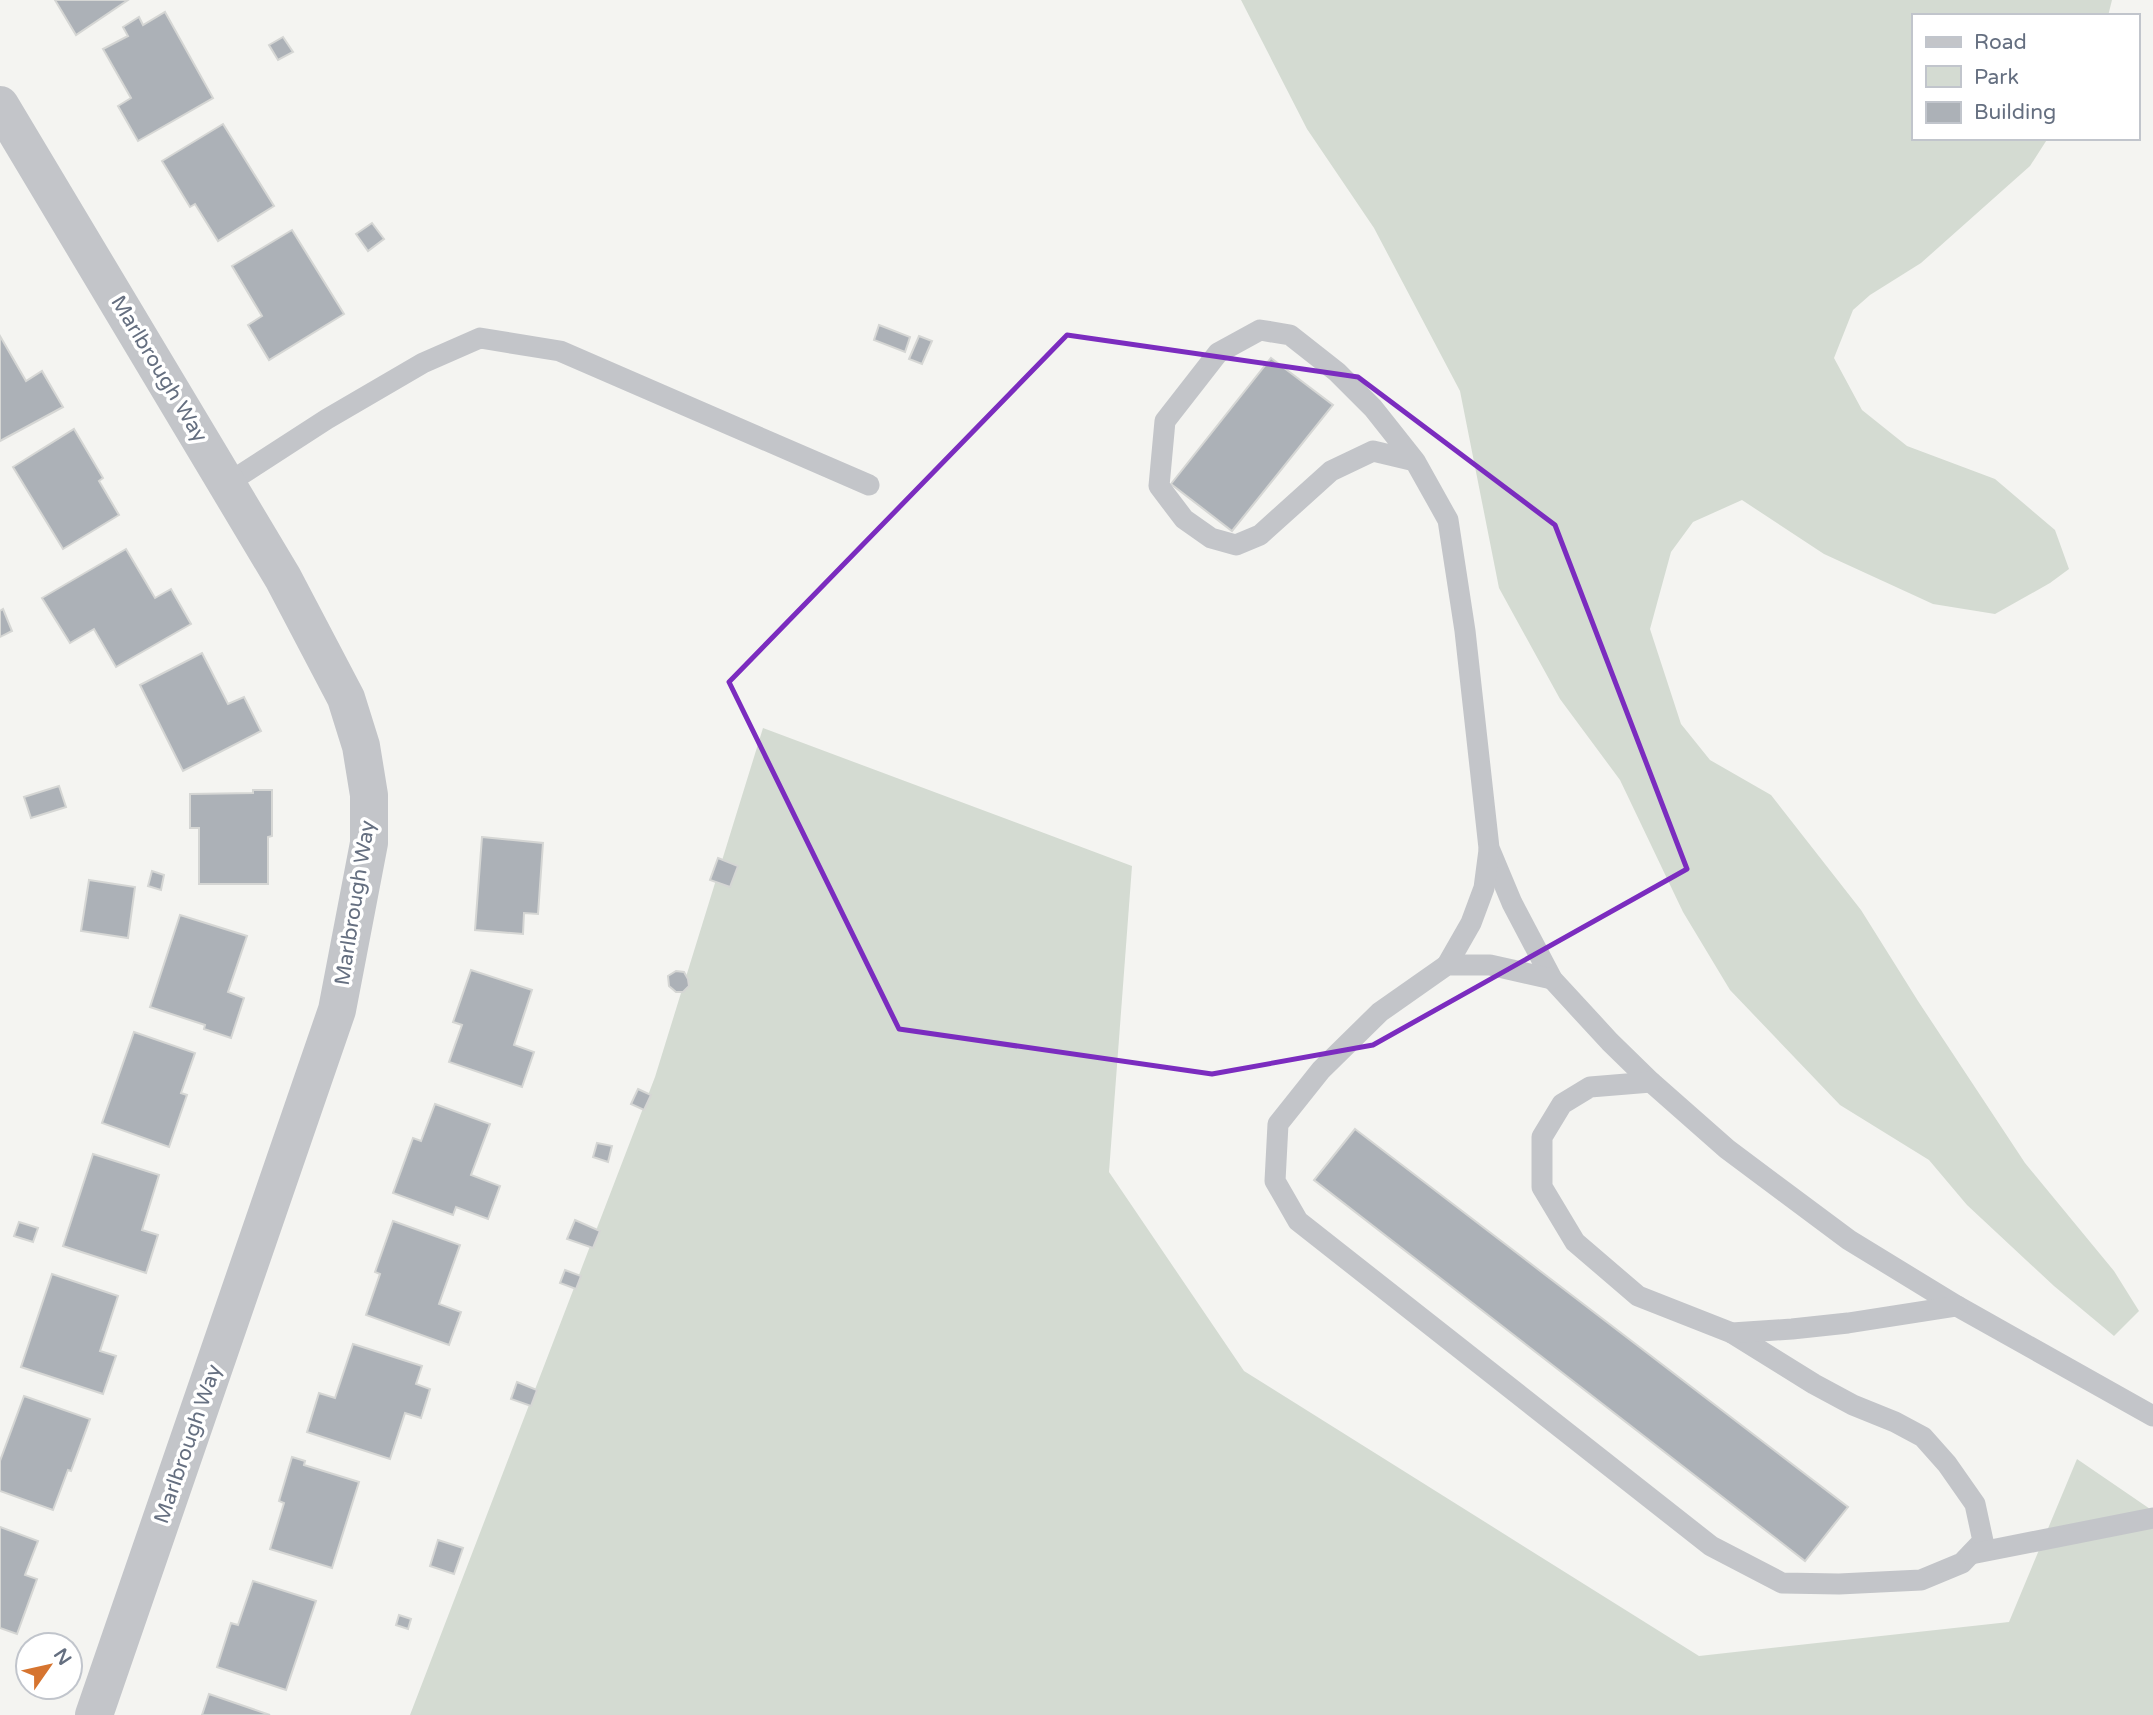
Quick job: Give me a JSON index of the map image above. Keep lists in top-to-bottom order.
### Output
{
  "streets": {
    "street": ["Marlbrough Way"]
  },
  "legend": ["Road", "Park", "Building"],
  "north": "top right"
}
